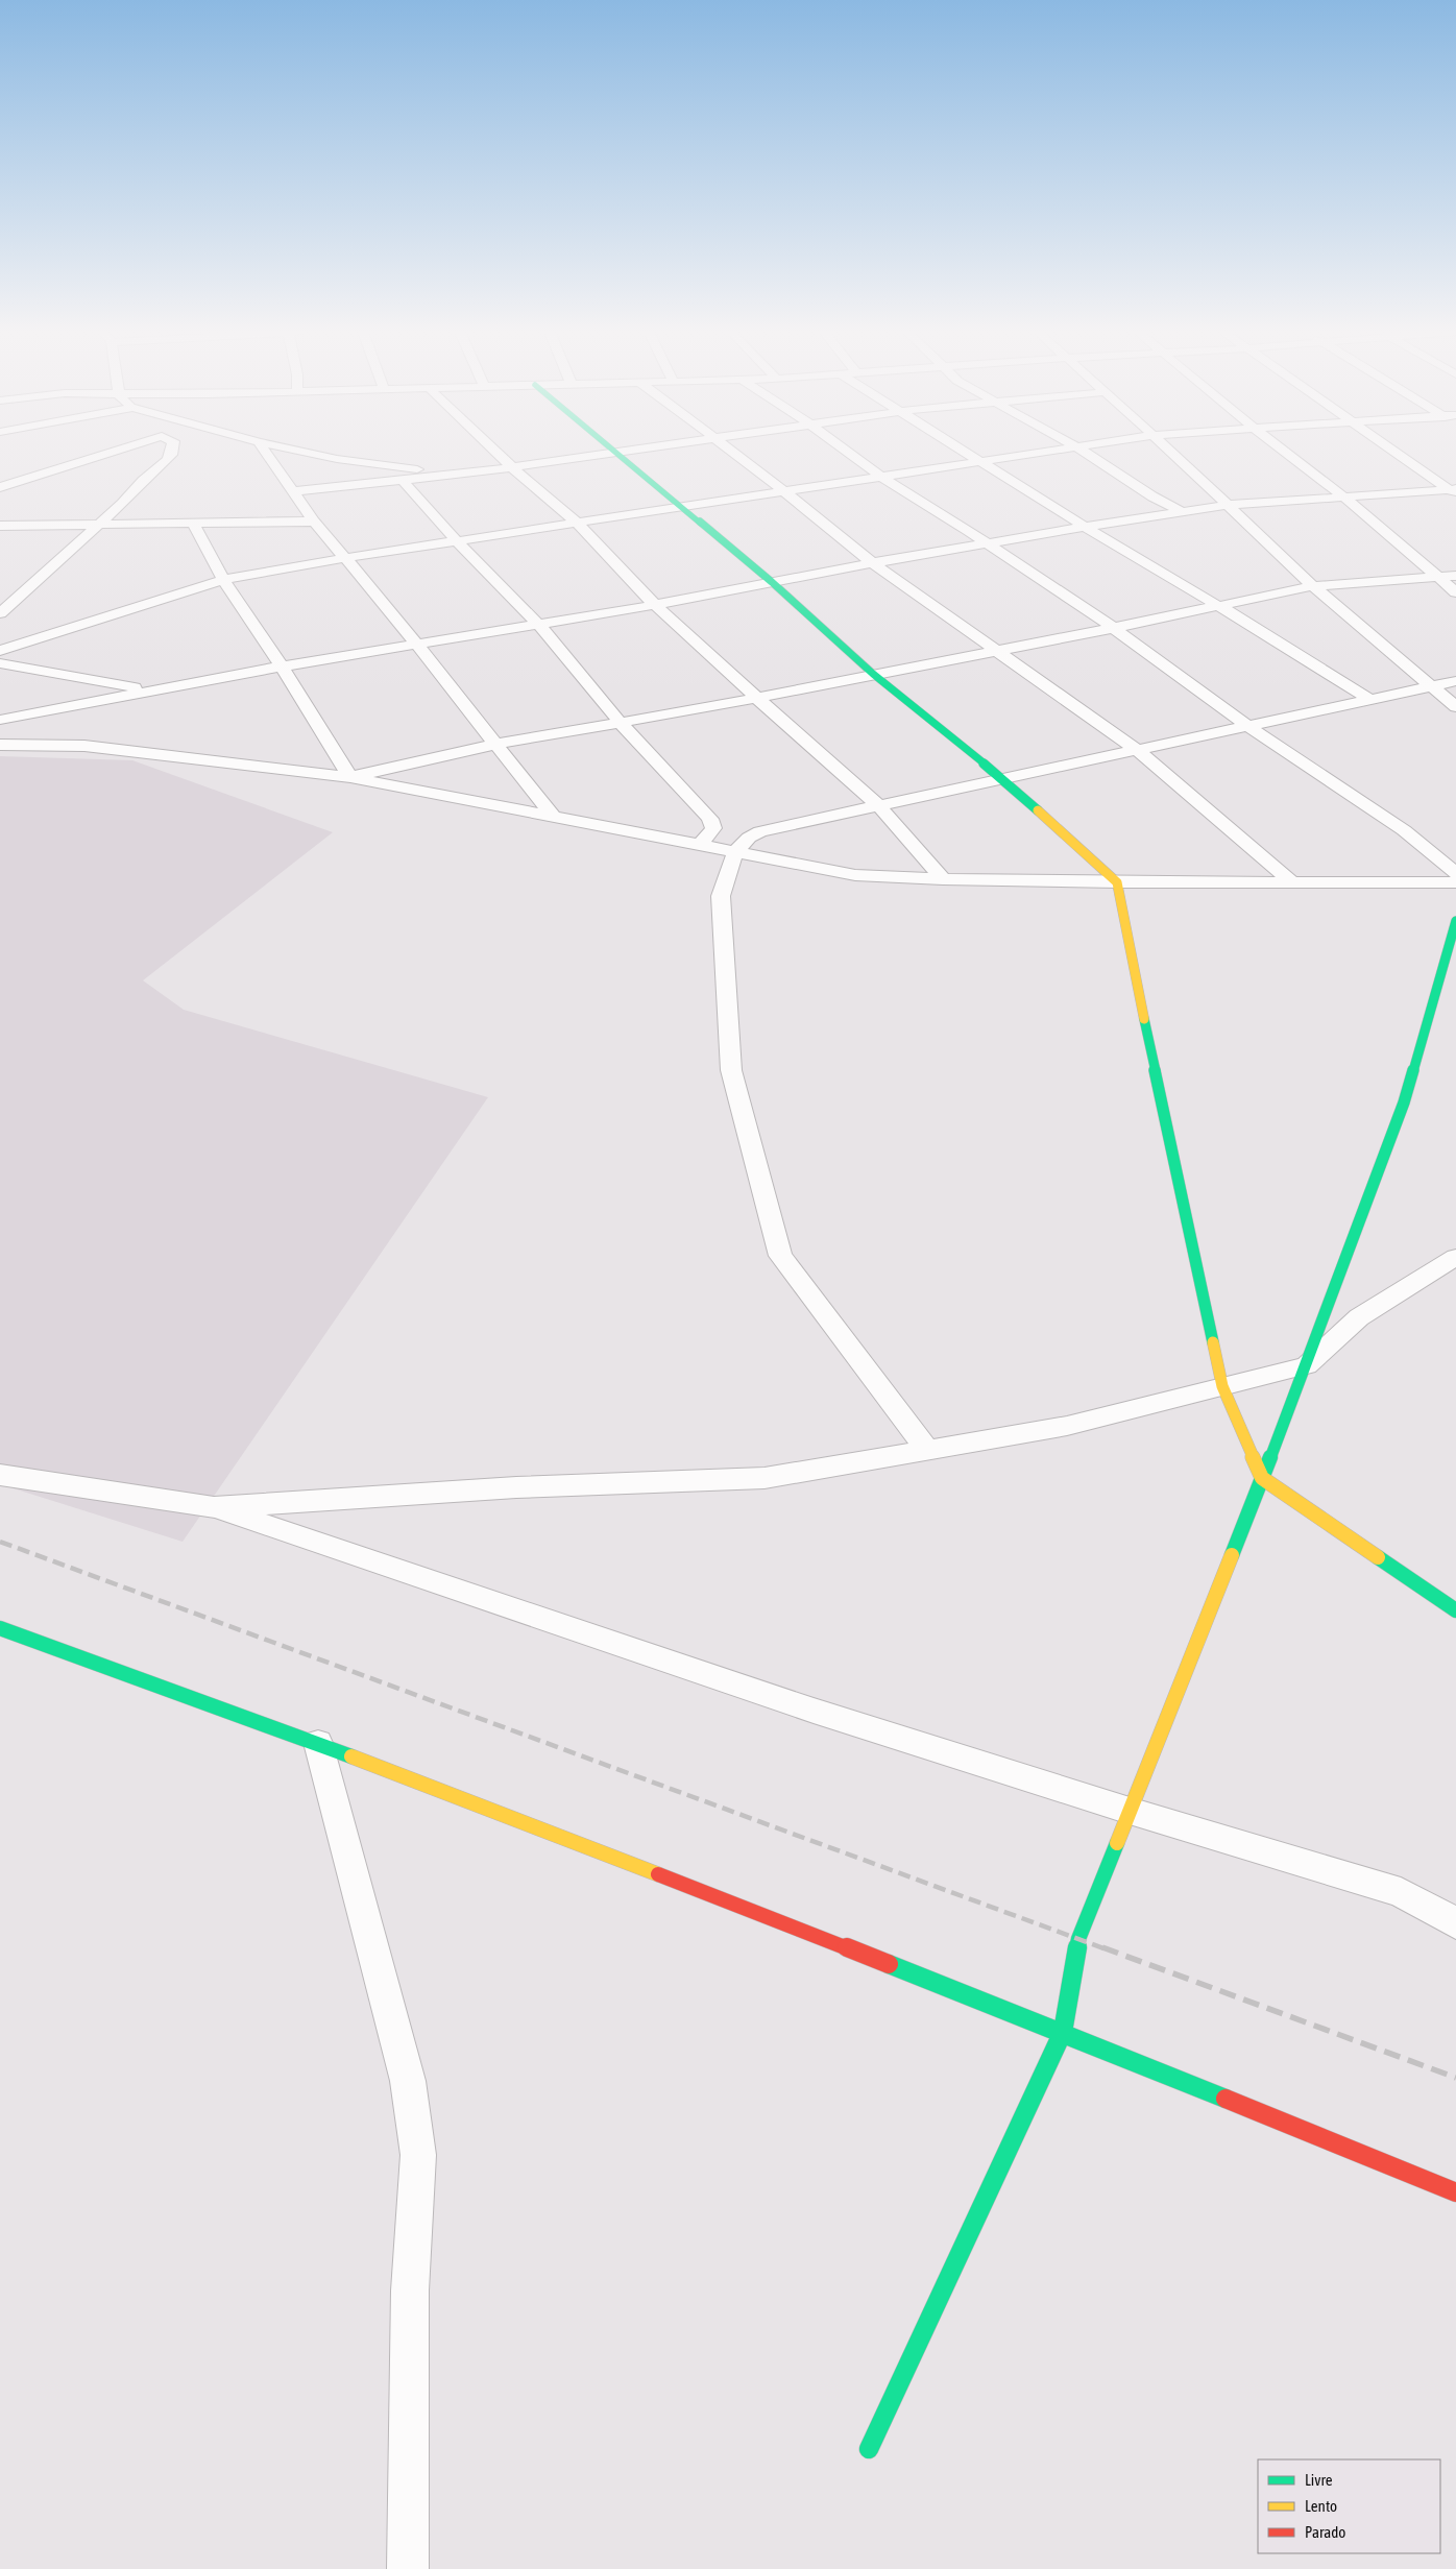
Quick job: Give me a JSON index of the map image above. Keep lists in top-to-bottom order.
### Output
{
  "legend": ["Livre", "Lento", "Parado"]
}
